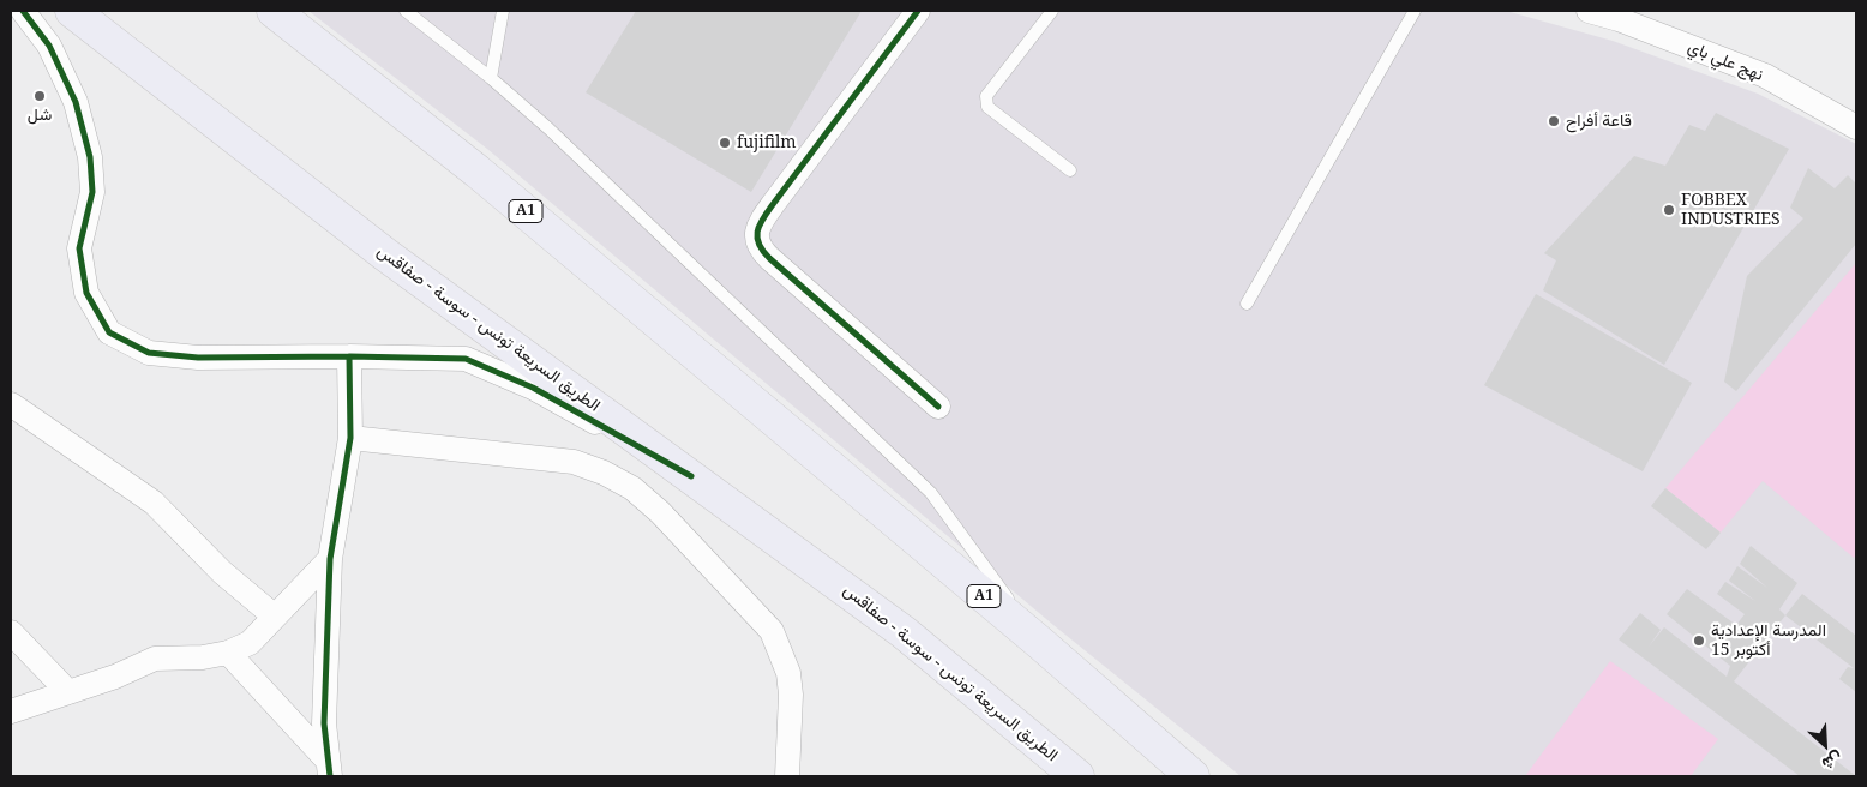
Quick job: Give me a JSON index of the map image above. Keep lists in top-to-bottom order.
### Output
{
  "streets": {
    "highway": ["A1", "الطريق السريعة تونس - سوسة - صفاقس"],
    "street": ["نهج علي باي"]
  },
  "places": [
    "شل",
    "قاعة أفراح",
    "fujifilm",
    "FOBBEX INDUSTRIES",
    "المدرسة الإعدادية 15 أكتوبر"
  ],
  "north": "bottom right"
}
